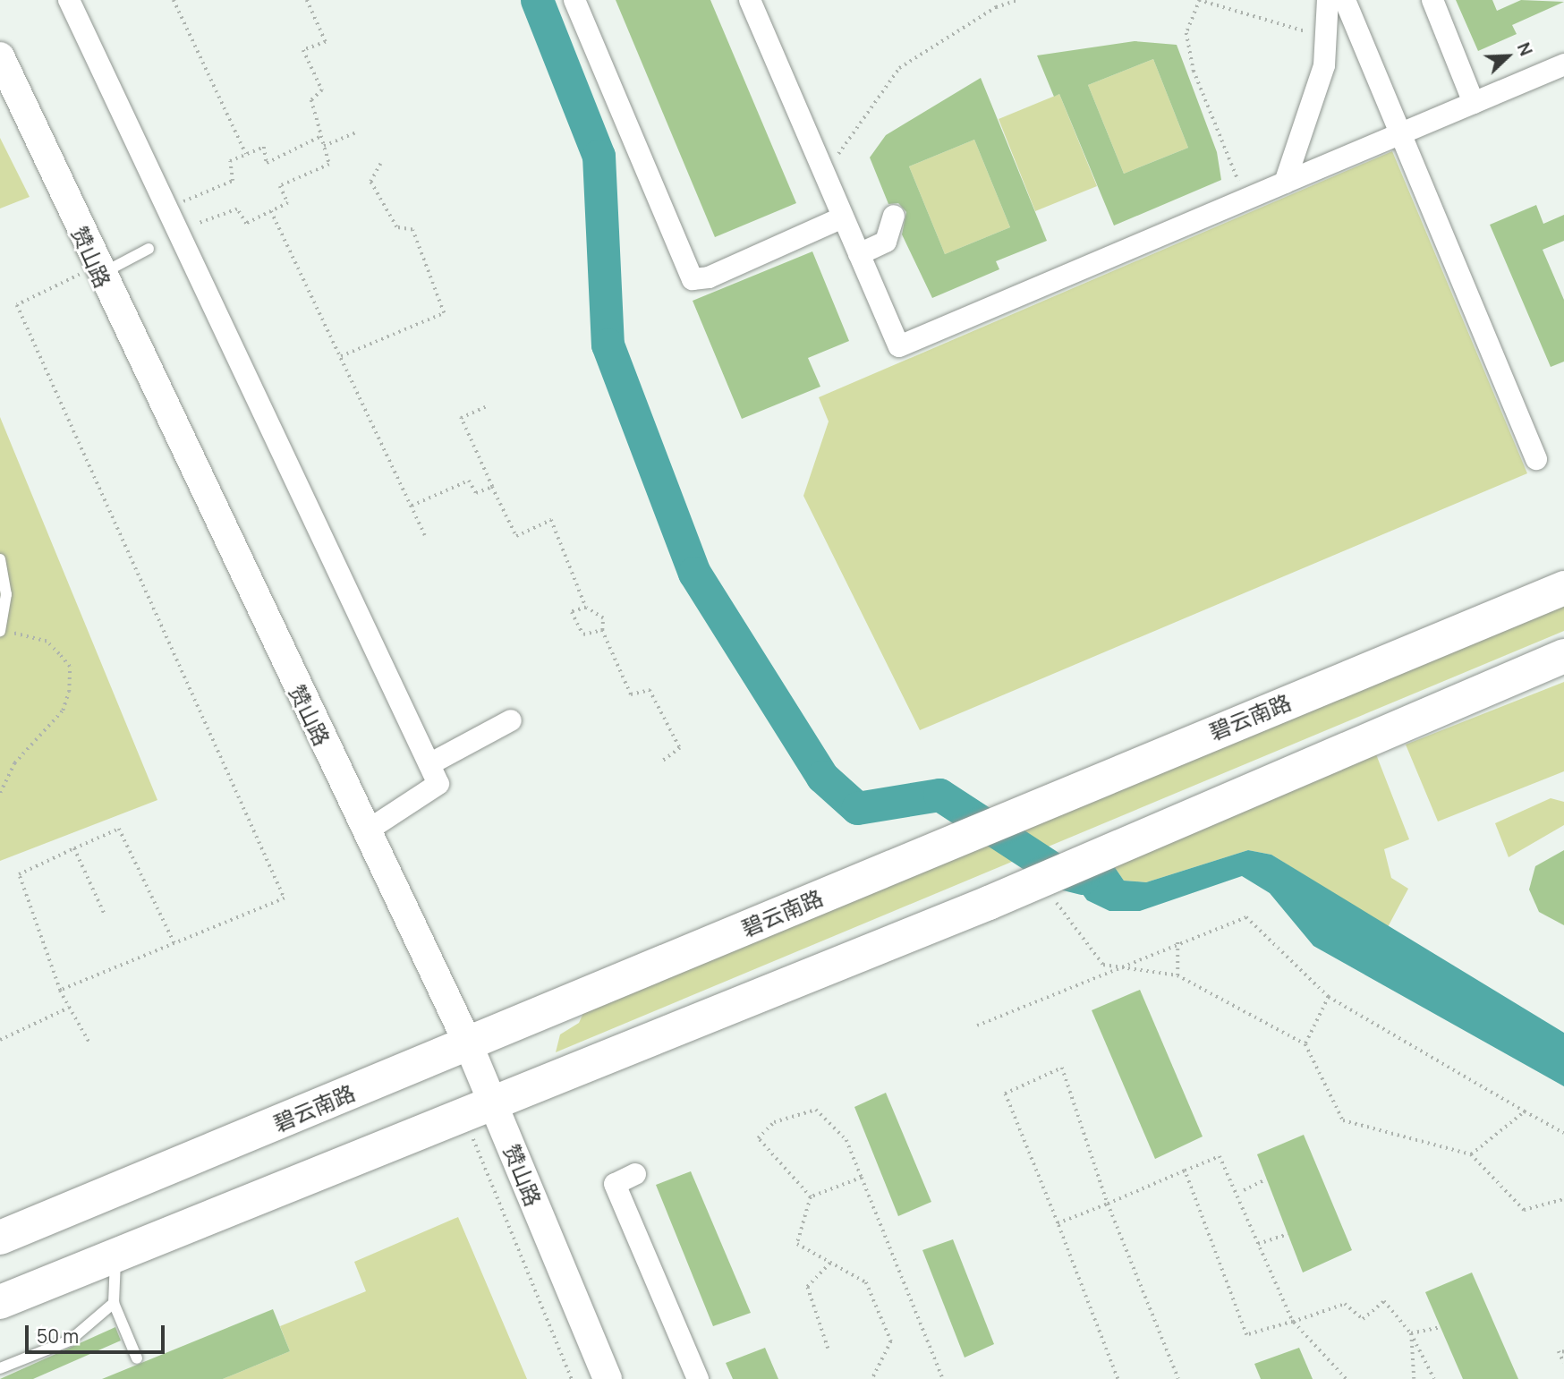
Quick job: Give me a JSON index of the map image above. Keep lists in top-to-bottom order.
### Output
{
  "streets": {
    "main road": ["碧云南路"],
    "street": ["赞山路"]
  },
  "crossings": [
    ["赞山路", "碧云南路"]
  ],
  "scale_bar": "50 m",
  "north": "top right"
}
